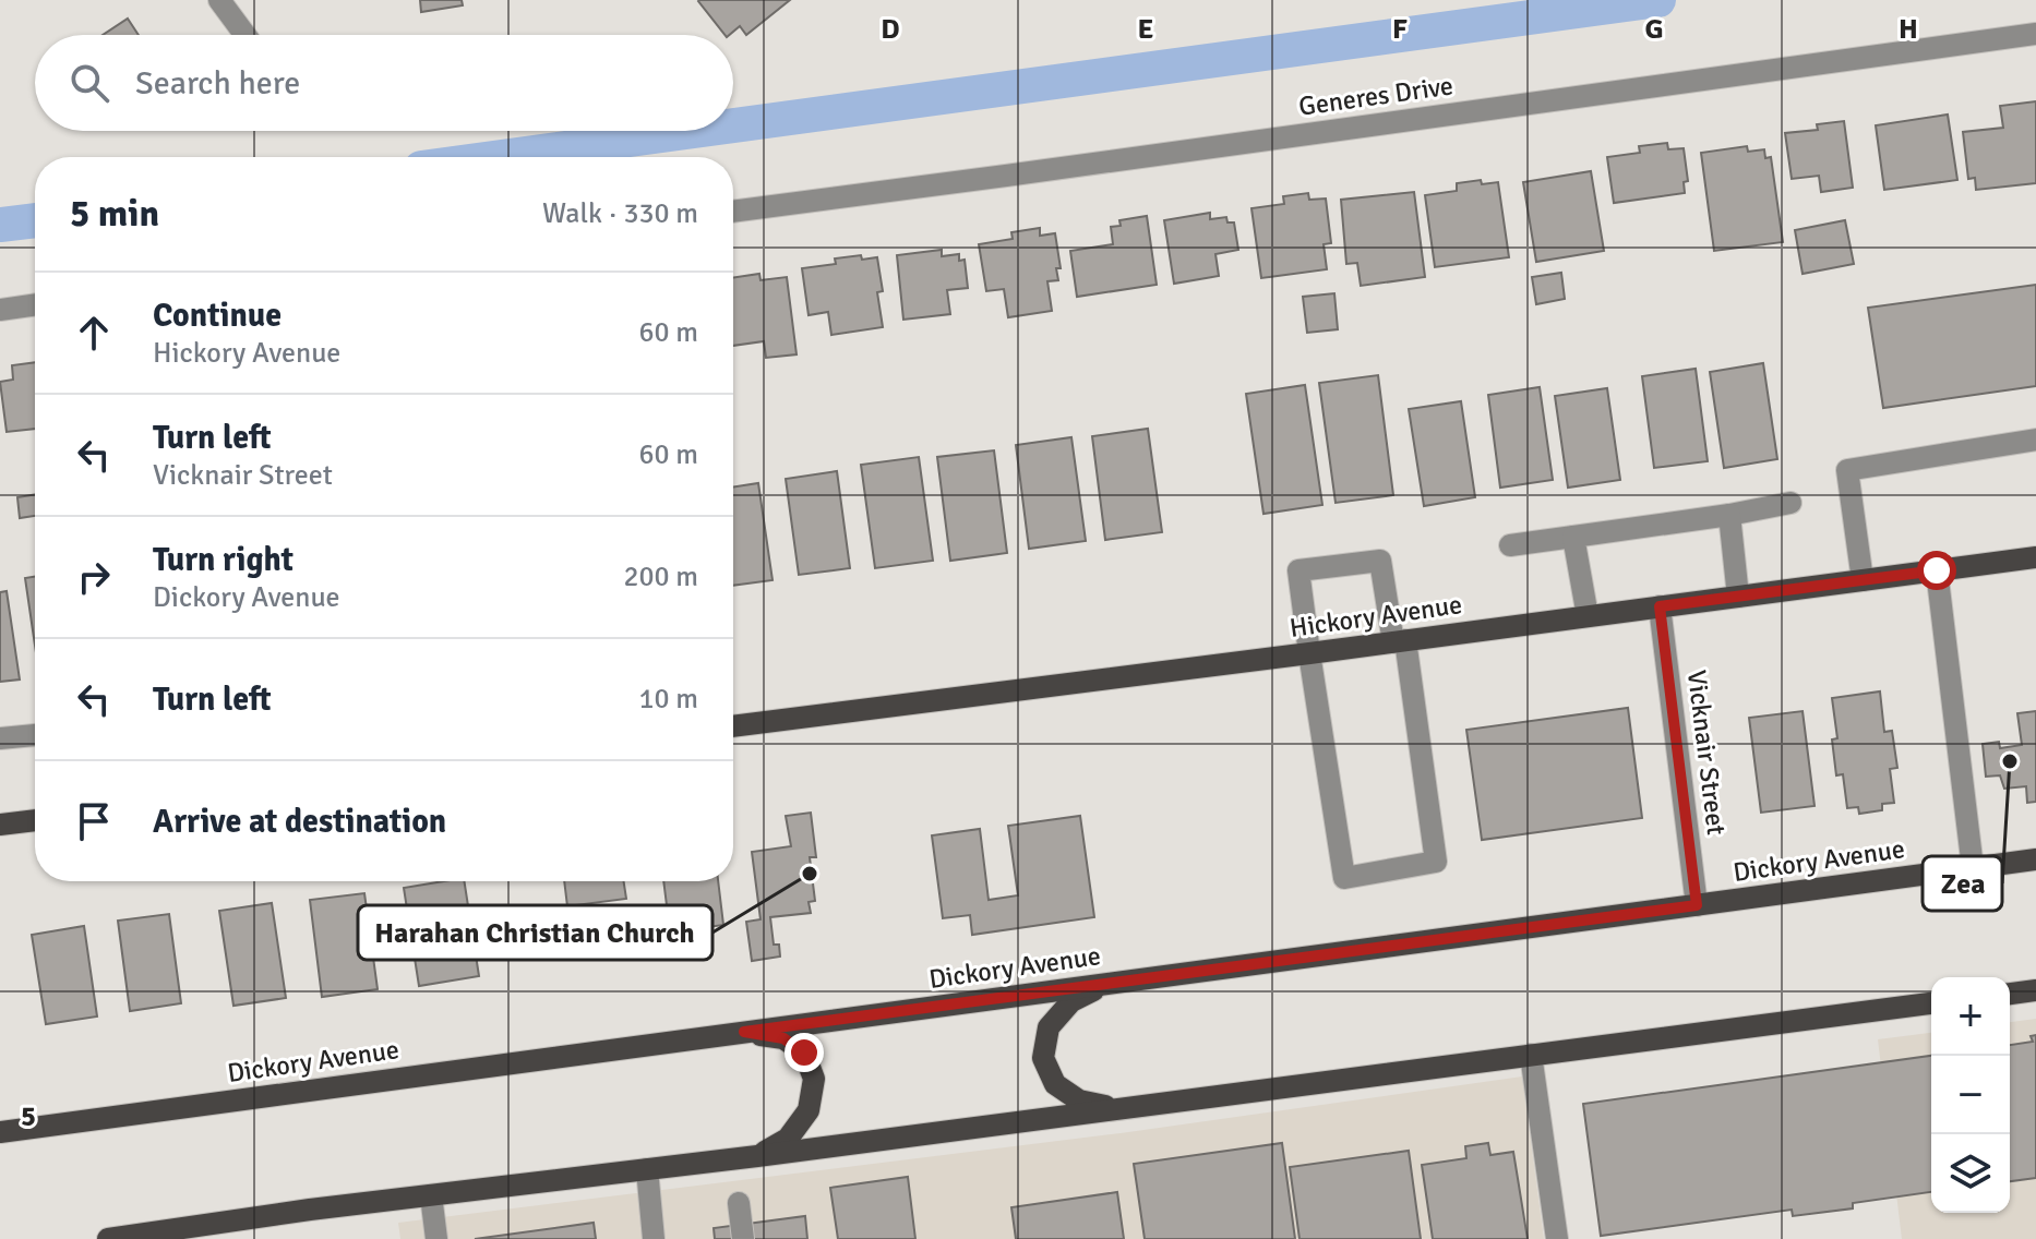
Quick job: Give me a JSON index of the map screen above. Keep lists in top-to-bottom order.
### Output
{
  "streets": {
    "main road": ["Hickory Avenue", "Dickory Avenue"],
    "street": ["Generes Drive", "Vicknair Street"]
  },
  "crossings": [
    ["Hickory Avenue", "Vicknair Street"],
    ["Vicknair Street", "Dickory Avenue"]
  ],
  "places": ["Zea", "Harahan Christian Church"],
  "page": {
    "search": "Search here",
    "heading": ["5 min", "Walk · 330 m"],
    "list": [
      ["Continue", "Hickory Avenue", "60 m"],
      ["Turn left", "Vicknair Street", "60 m"],
      ["Turn right", "Dickory Avenue", "200 m"],
      ["Turn left", "10 m"],
      "Arrive at destination"
    ],
    "map_buttons": ["+", "−"]
  },
  "grid": {
    "columns": [
      "D",
      "E",
      "F",
      "G",
      "H"
    ],
    "rows": ["5"]
  }
}
